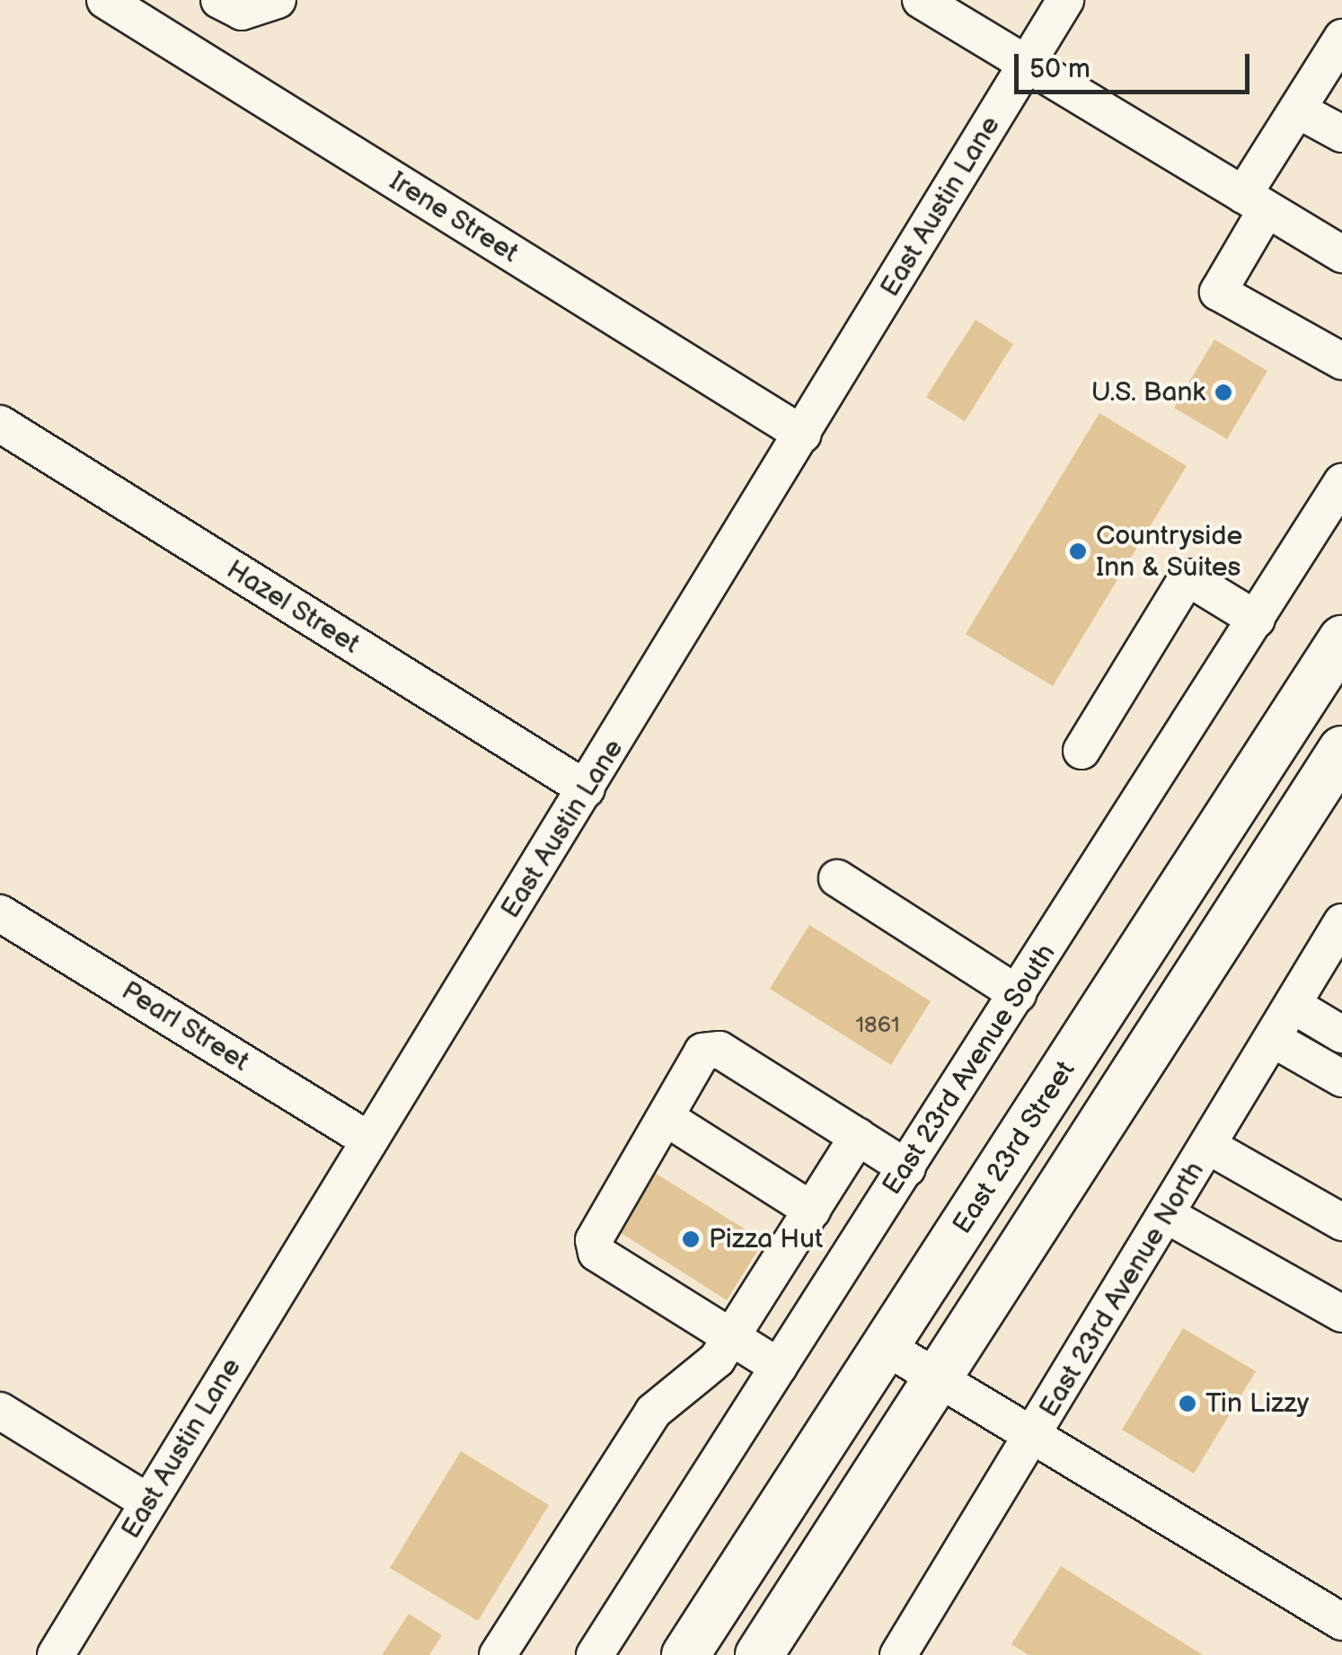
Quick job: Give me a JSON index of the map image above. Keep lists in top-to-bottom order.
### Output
{
  "streets": {
    "main road": ["East 23rd Street"],
    "street": [
      "East Austin Lane",
      "Irene Street",
      "Hazel Street",
      "Pearl Street",
      "East 23rd Avenue South",
      "East 23rd Avenue North"
    ]
  },
  "crossings": [
    ["East Austin Lane", "Irene Street"],
    ["East Austin Lane", "Hazel Street"],
    ["East Austin Lane", "Pearl Street"]
  ],
  "places": [
    "U.S. Bank",
    "Countryside Inn & Suites",
    "Pizza Hut",
    "Tin Lizzy"
  ],
  "house_numbers": ["1861"],
  "scale_bar": "50 m"
}
